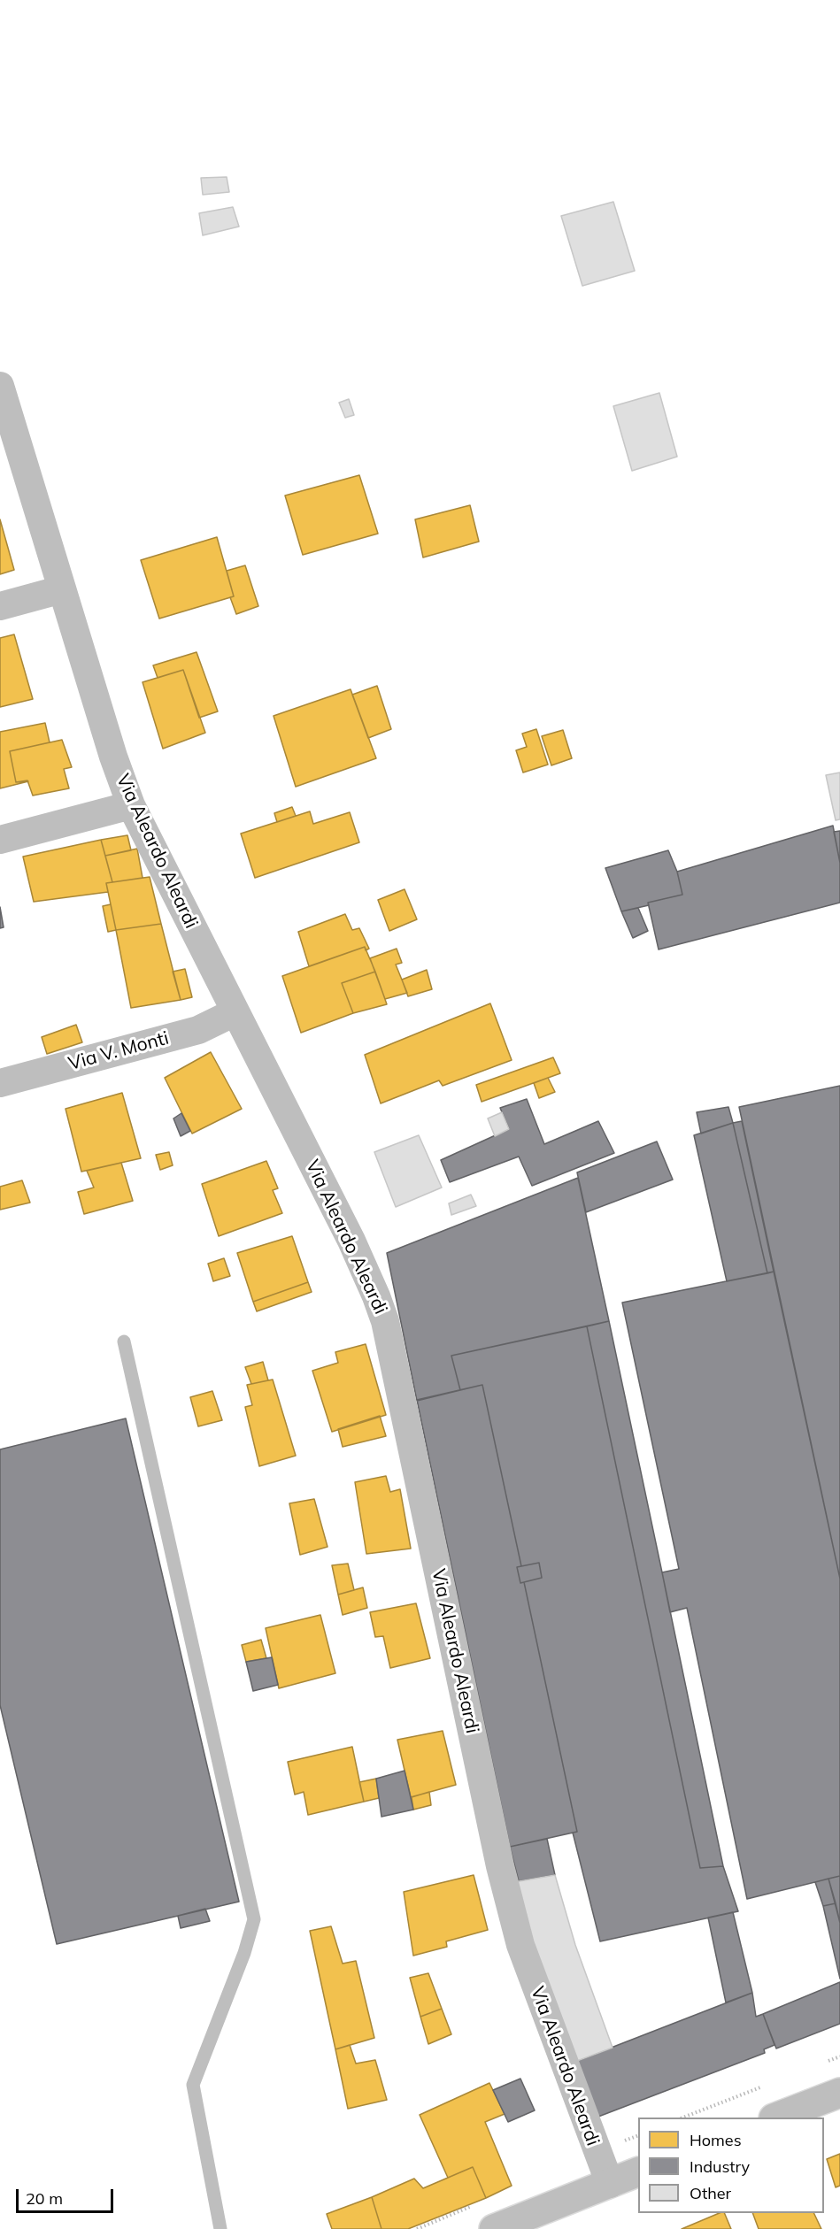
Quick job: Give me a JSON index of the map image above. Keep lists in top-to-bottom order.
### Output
{
  "streets": {
    "street": ["Via Aleardo Aleardi", "Via V. Monti"]
  },
  "crossings": [
    ["Via Aleardo Aleardi", "Via V. Monti"]
  ],
  "legend": ["Homes", "Industry", "Other"],
  "scale_bar": "20 m"
}
